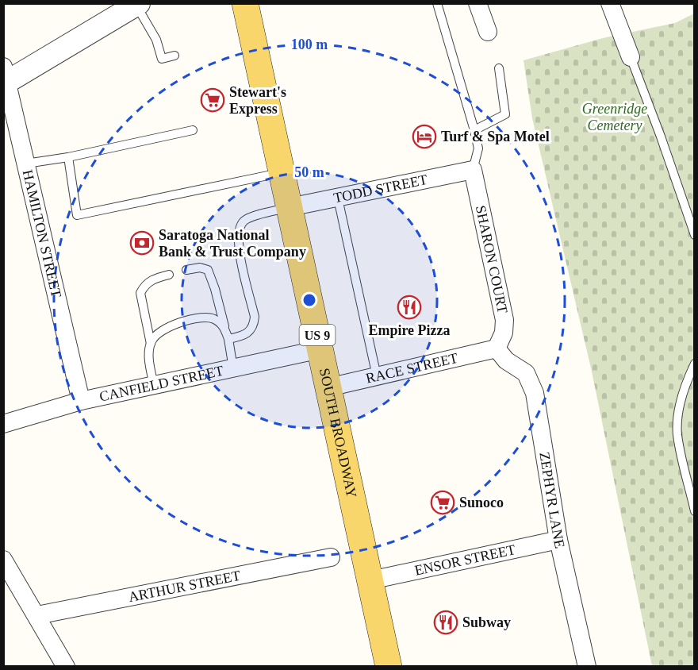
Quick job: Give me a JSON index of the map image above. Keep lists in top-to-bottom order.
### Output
{
  "streets": {
    "main road": ["US 9", "SOUTH BROADWAY"],
    "street": [
      "TODD STREET",
      "HAMILTON STREET",
      "SHARON COURT",
      "RACE STREET",
      "CANFIELD STREET",
      "ZEPHYR LANE",
      "ENSOR STREET",
      "ARTHUR STREET"
    ]
  },
  "crossings": [
    ["TODD STREET", "SHARON COURT"],
    ["TODD STREET", "SOUTH BROADWAY"],
    ["HAMILTON STREET", "CANFIELD STREET"],
    ["SHARON COURT", "RACE STREET"],
    ["SHARON COURT", "ZEPHYR LANE"],
    ["RACE STREET", "SOUTH BROADWAY"],
    ["RACE STREET", "ZEPHYR LANE"],
    ["CANFIELD STREET", "SOUTH BROADWAY"],
    ["SOUTH BROADWAY", "ENSOR STREET"],
    ["ZEPHYR LANE", "ENSOR STREET"]
  ],
  "parks": ["Greenridge Cemetery"],
  "places": {
    "supermarket": ["Stewart's Express", "Sunoco"],
    "hotel": ["Turf & Spa Motel"],
    "bank": ["Saratoga National Bank & Trust Company"],
    "restaurant": ["Empire Pizza", "Subway"]
  },
  "rings": ["100 m", "50 m"]
}
